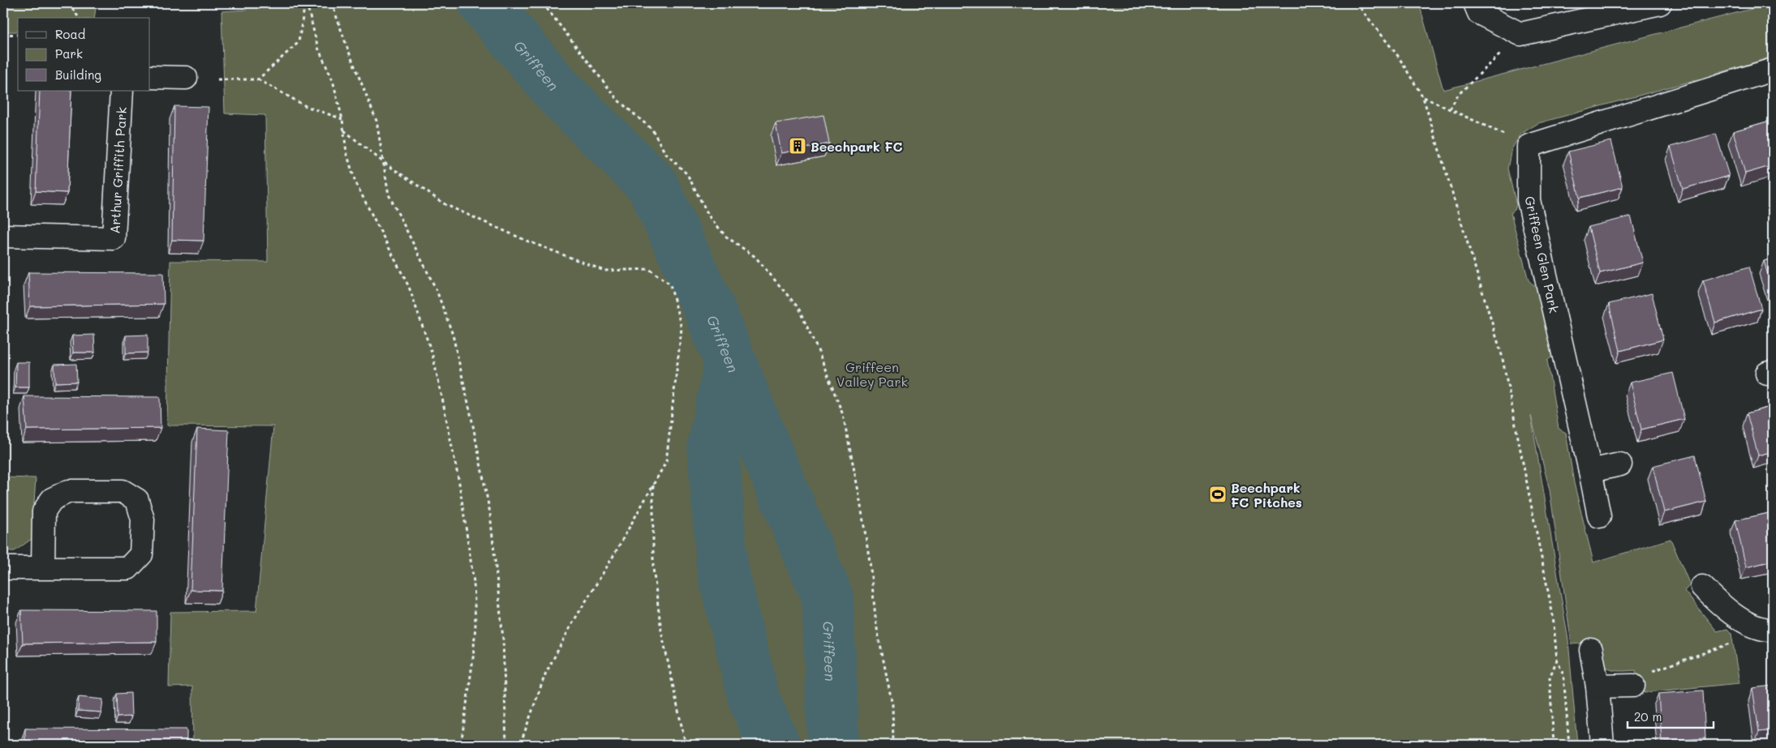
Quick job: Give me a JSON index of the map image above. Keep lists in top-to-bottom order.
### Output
{
  "streets": {
    "street": ["Arthur Griffith Park", "Griffeen Glen Park"]
  },
  "water": ["Griffeen"],
  "parks": ["Griffeen Valley Park"],
  "places": {
    "building": ["Beechpark FC"],
    "sports": ["Beechpark FC Pitches"]
  },
  "legend": ["Road", "Park", "Building"],
  "scale_bar": "20 m"
}
